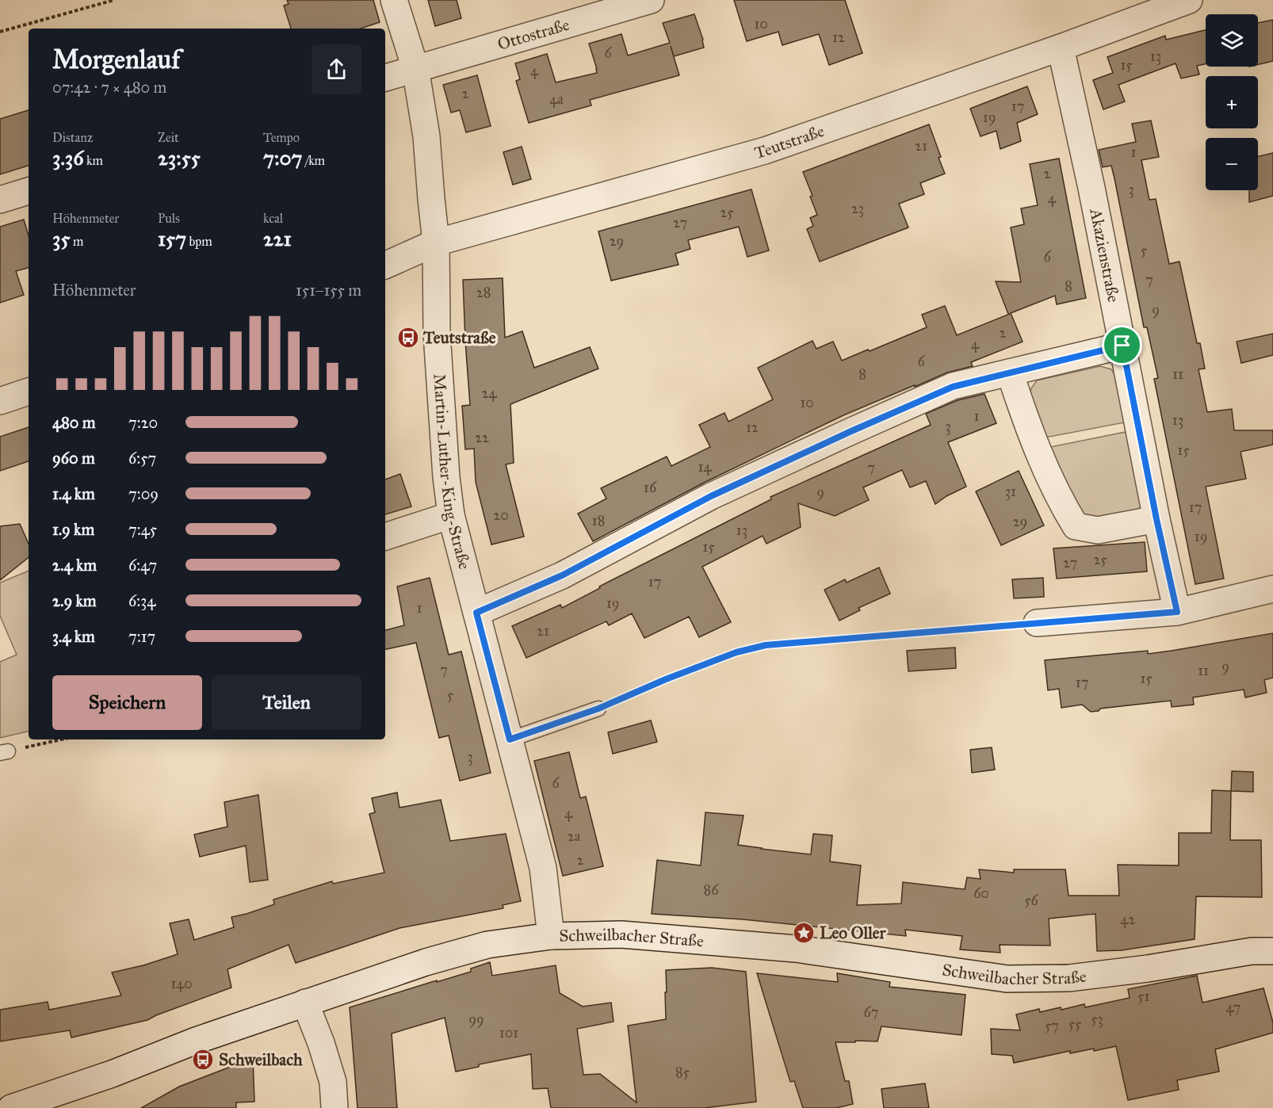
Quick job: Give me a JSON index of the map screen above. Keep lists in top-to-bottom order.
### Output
{
  "streets": {
    "street": [
      "Ottostraße",
      "Teutstraße",
      "Akazienstraße",
      "Martin-Luther-King-Straße",
      "Schweilbacher Straße"
    ]
  },
  "crossings": [
    ["Ottostraße", "Martin-Luther-King-Straße"],
    ["Teutstraße", "Akazienstraße"],
    ["Teutstraße", "Martin-Luther-King-Straße"],
    ["Martin-Luther-King-Straße", "Schweilbacher Straße"]
  ],
  "places": {
    "bus stop": ["Teutstraße", "Schweilbach"],
    "place": ["Leo Oller"]
  },
  "house_numbers": [
    "10",
    "12",
    "6",
    "13",
    "15",
    "4",
    "2",
    "4a",
    "17",
    "19",
    "21",
    "1",
    "2",
    "3",
    "4",
    "23",
    "25",
    "27",
    "29",
    "5",
    "6",
    "7",
    "8",
    "28",
    "9",
    "2",
    "4",
    "6",
    "8",
    "11",
    "24",
    "10",
    "1",
    "13",
    "3",
    "12",
    "22",
    "15",
    "14",
    "7",
    "16",
    "31",
    "9",
    "17",
    "20",
    "18",
    "29",
    "13",
    "19",
    "15",
    "25",
    "27",
    "17",
    "19",
    "1",
    "21",
    "9",
    "7",
    "11",
    "15",
    "17",
    "5",
    "3",
    "6",
    "4",
    "2a",
    "2",
    "86",
    "60",
    "56",
    "42",
    "140",
    "51",
    "47",
    "67",
    "99",
    "53",
    "55",
    "57",
    "101",
    "85"
  ],
  "page": {
    "map_buttons": ["+", "−"],
    "heading": ["Morgenlauf", "07:42 · 7 × 480 m"],
    "stats": [
      ["Distanz", "3.36 km"],
      ["Zeit", "23:55"],
      ["Tempo", "7:07 /km"],
      ["Höhenmeter", "35 m"],
      ["Puls", "157 bpm"],
      ["kcal", "221"]
    ],
    "chart": ["Höhenmeter", "151–155 m"],
    "list": [
      {
        "name": "480 m",
        "note": "7:20"
      },
      {
        "name": "960 m",
        "note": "6:57"
      },
      {
        "name": "1.4 km",
        "note": "7:09"
      },
      {
        "name": "1.9 km",
        "note": "7:45"
      },
      {
        "name": "2.4 km",
        "note": "6:47"
      },
      {
        "name": "2.9 km",
        "note": "6:34"
      },
      {
        "name": "3.4 km",
        "note": "7:17"
      }
    ],
    "buttons": ["Speichern", "Teilen"]
  }
}
